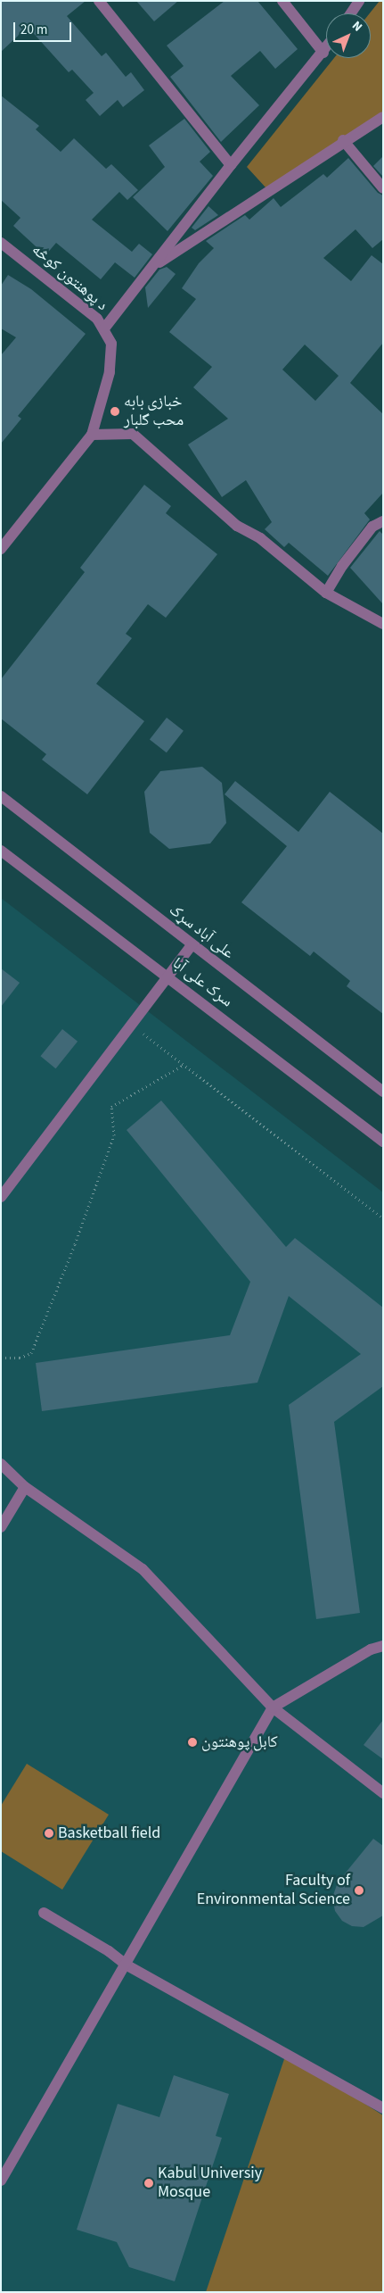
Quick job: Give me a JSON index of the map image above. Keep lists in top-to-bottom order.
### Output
{
  "streets": {
    "street": ["د پوهنتون کوڅه", "علی آباد سړک", "سرک علی آبا"]
  },
  "places": [
    "خبازی بابه محب گلبار",
    "کابل پوهنتون",
    "Basketball field",
    "Faculty of Environmental Science",
    "Kabul Universiy Mosque"
  ],
  "scale_bar": "20 m",
  "north": "top right"
}
